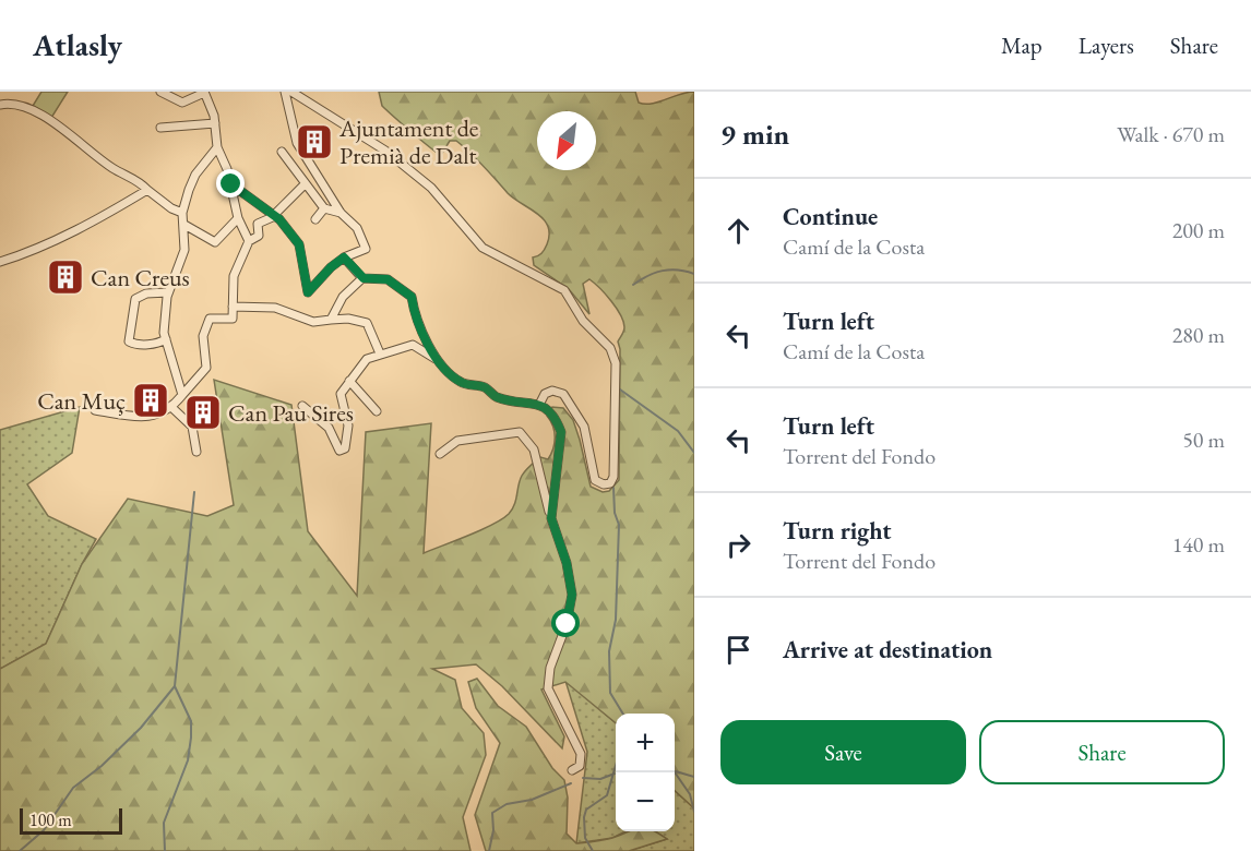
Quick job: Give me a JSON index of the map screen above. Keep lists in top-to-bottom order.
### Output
{
  "places": {
    "building": [
      "Ajuntament de Premià de Dalt",
      "Can Creus",
      "Can Muç",
      "Can Pau Sires"
    ]
  },
  "scale_bar": "100 m",
  "north": "bottom left",
  "page": {
    "header": "Atlasly",
    "nav": ["Map", "Layers", "Share"],
    "heading": ["9 min", "Walk · 670 m"],
    "list": [
      ["Continue", "Camí de la Costa", "200 m"],
      ["Turn left", "Camí de la Costa", "280 m"],
      ["Turn left", "Torrent del Fondo", "50 m"],
      ["Turn right", "Torrent del Fondo", "140 m"],
      "Arrive at destination"
    ],
    "buttons": ["Save", "Share"],
    "map_buttons": ["+", "−"],
    "scale": "100 m"
  }
}
